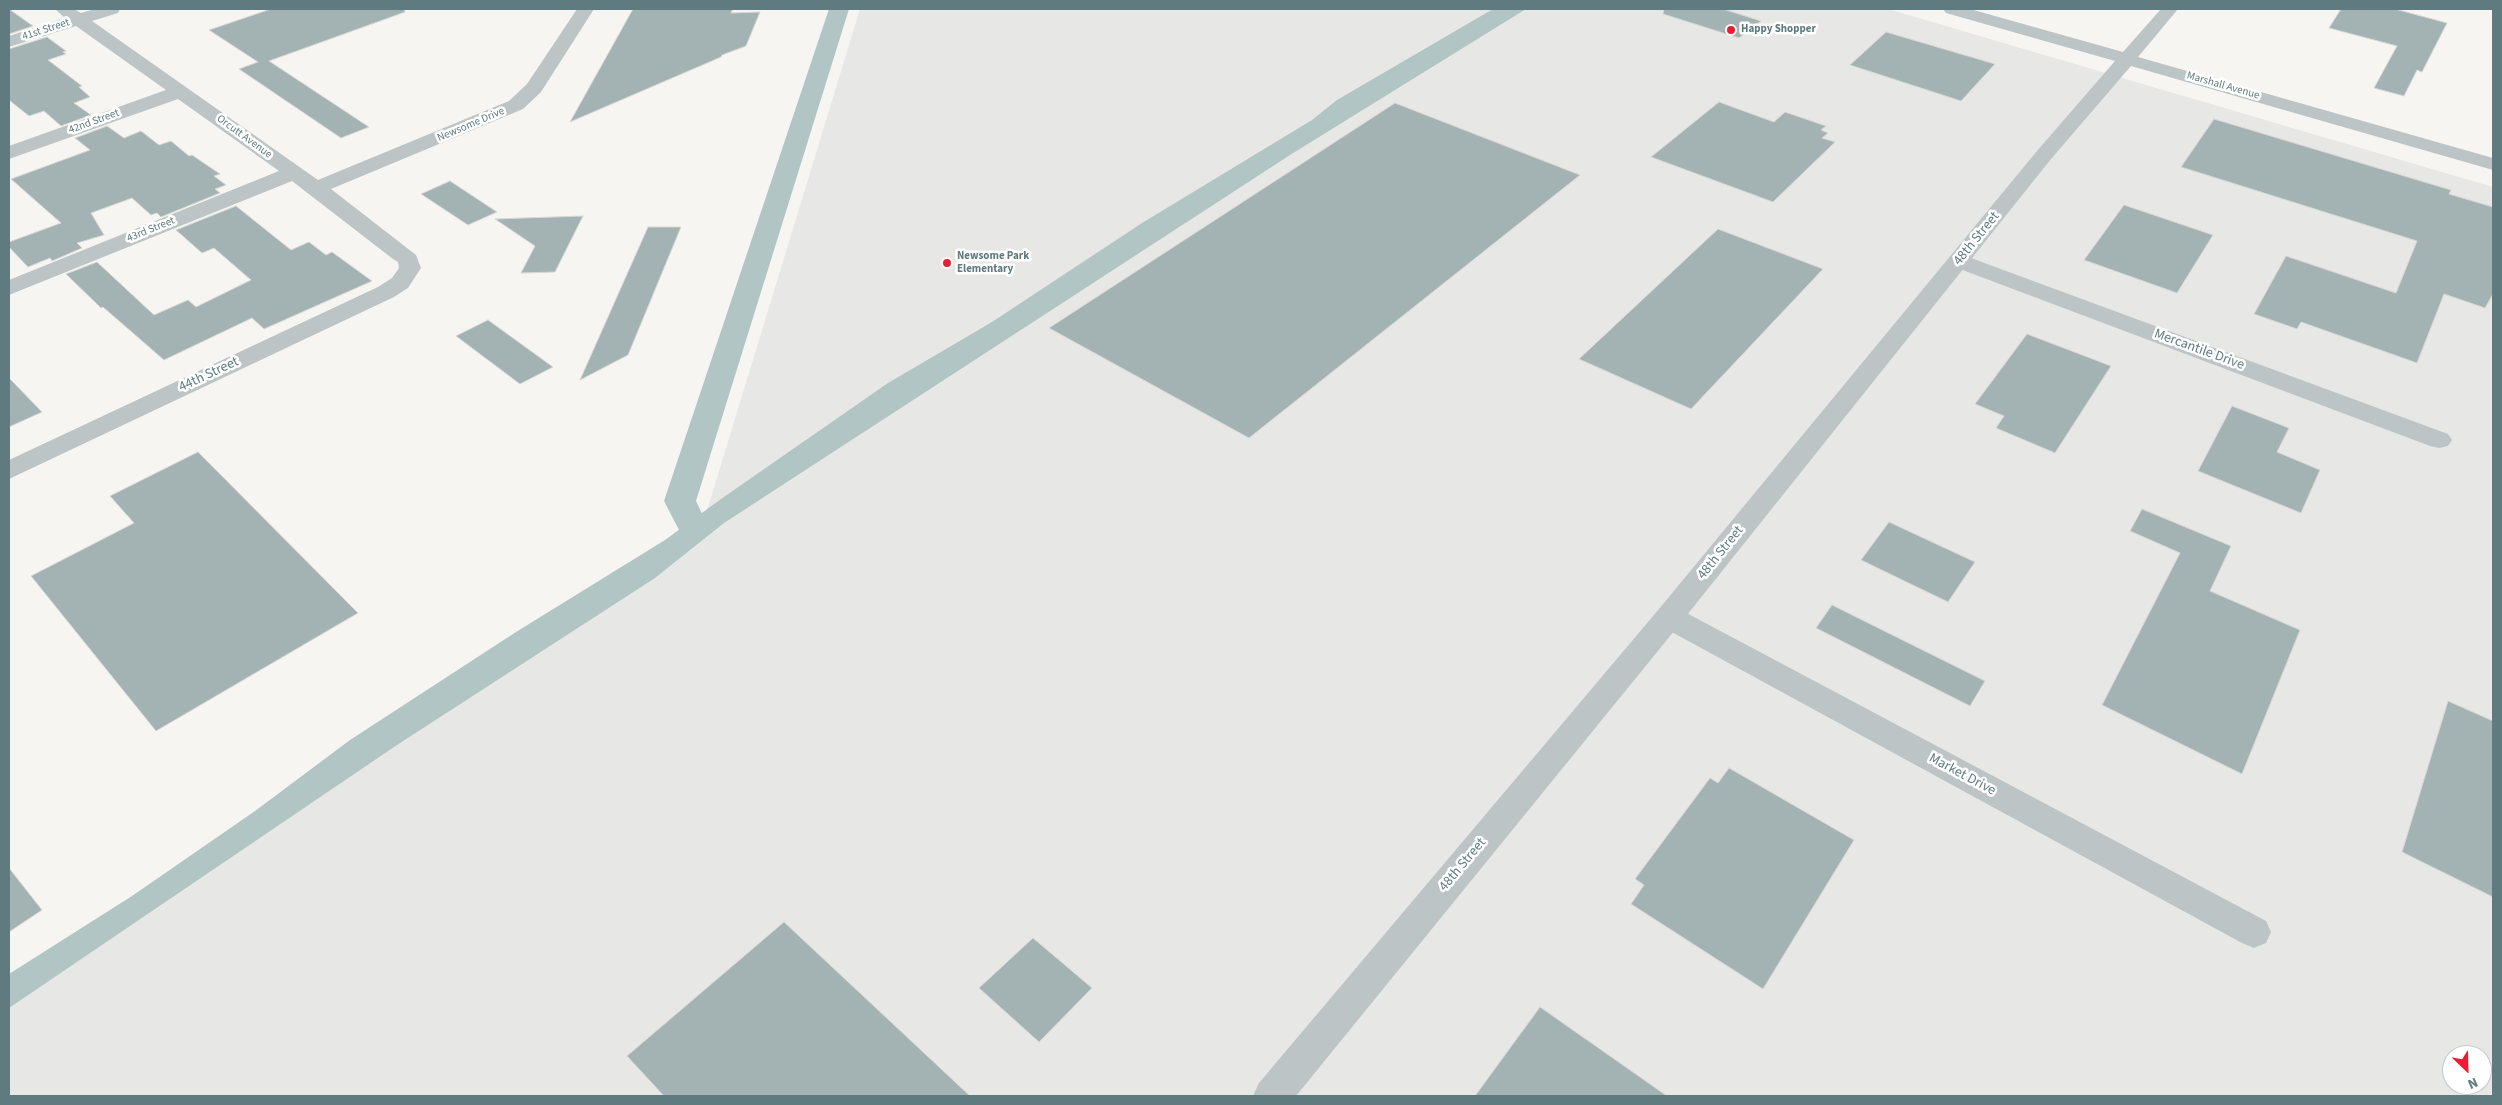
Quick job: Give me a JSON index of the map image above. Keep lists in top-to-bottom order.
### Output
{
  "streets": {
    "street": [
      "41st Street",
      "Marshall Avenue",
      "42nd Street",
      "Newsome Drive",
      "Orcutt Avenue",
      "43rd Street",
      "48th Street",
      "Mercantile Drive",
      "44th Street",
      "Market Drive"
    ]
  },
  "crossings": [
    ["41st Street", "Orcutt Avenue"],
    ["Marshall Avenue", "48th Street"],
    ["42nd Street", "Orcutt Avenue"],
    ["Newsome Drive", "Orcutt Avenue"],
    ["Orcutt Avenue", "43rd Street"],
    ["Orcutt Avenue", "44th Street"],
    ["48th Street", "Mercantile Drive"],
    ["48th Street", "Market Drive"]
  ],
  "places": ["Happy Shopper", "Newsome Park Elementary"],
  "north": "bottom right"
}
